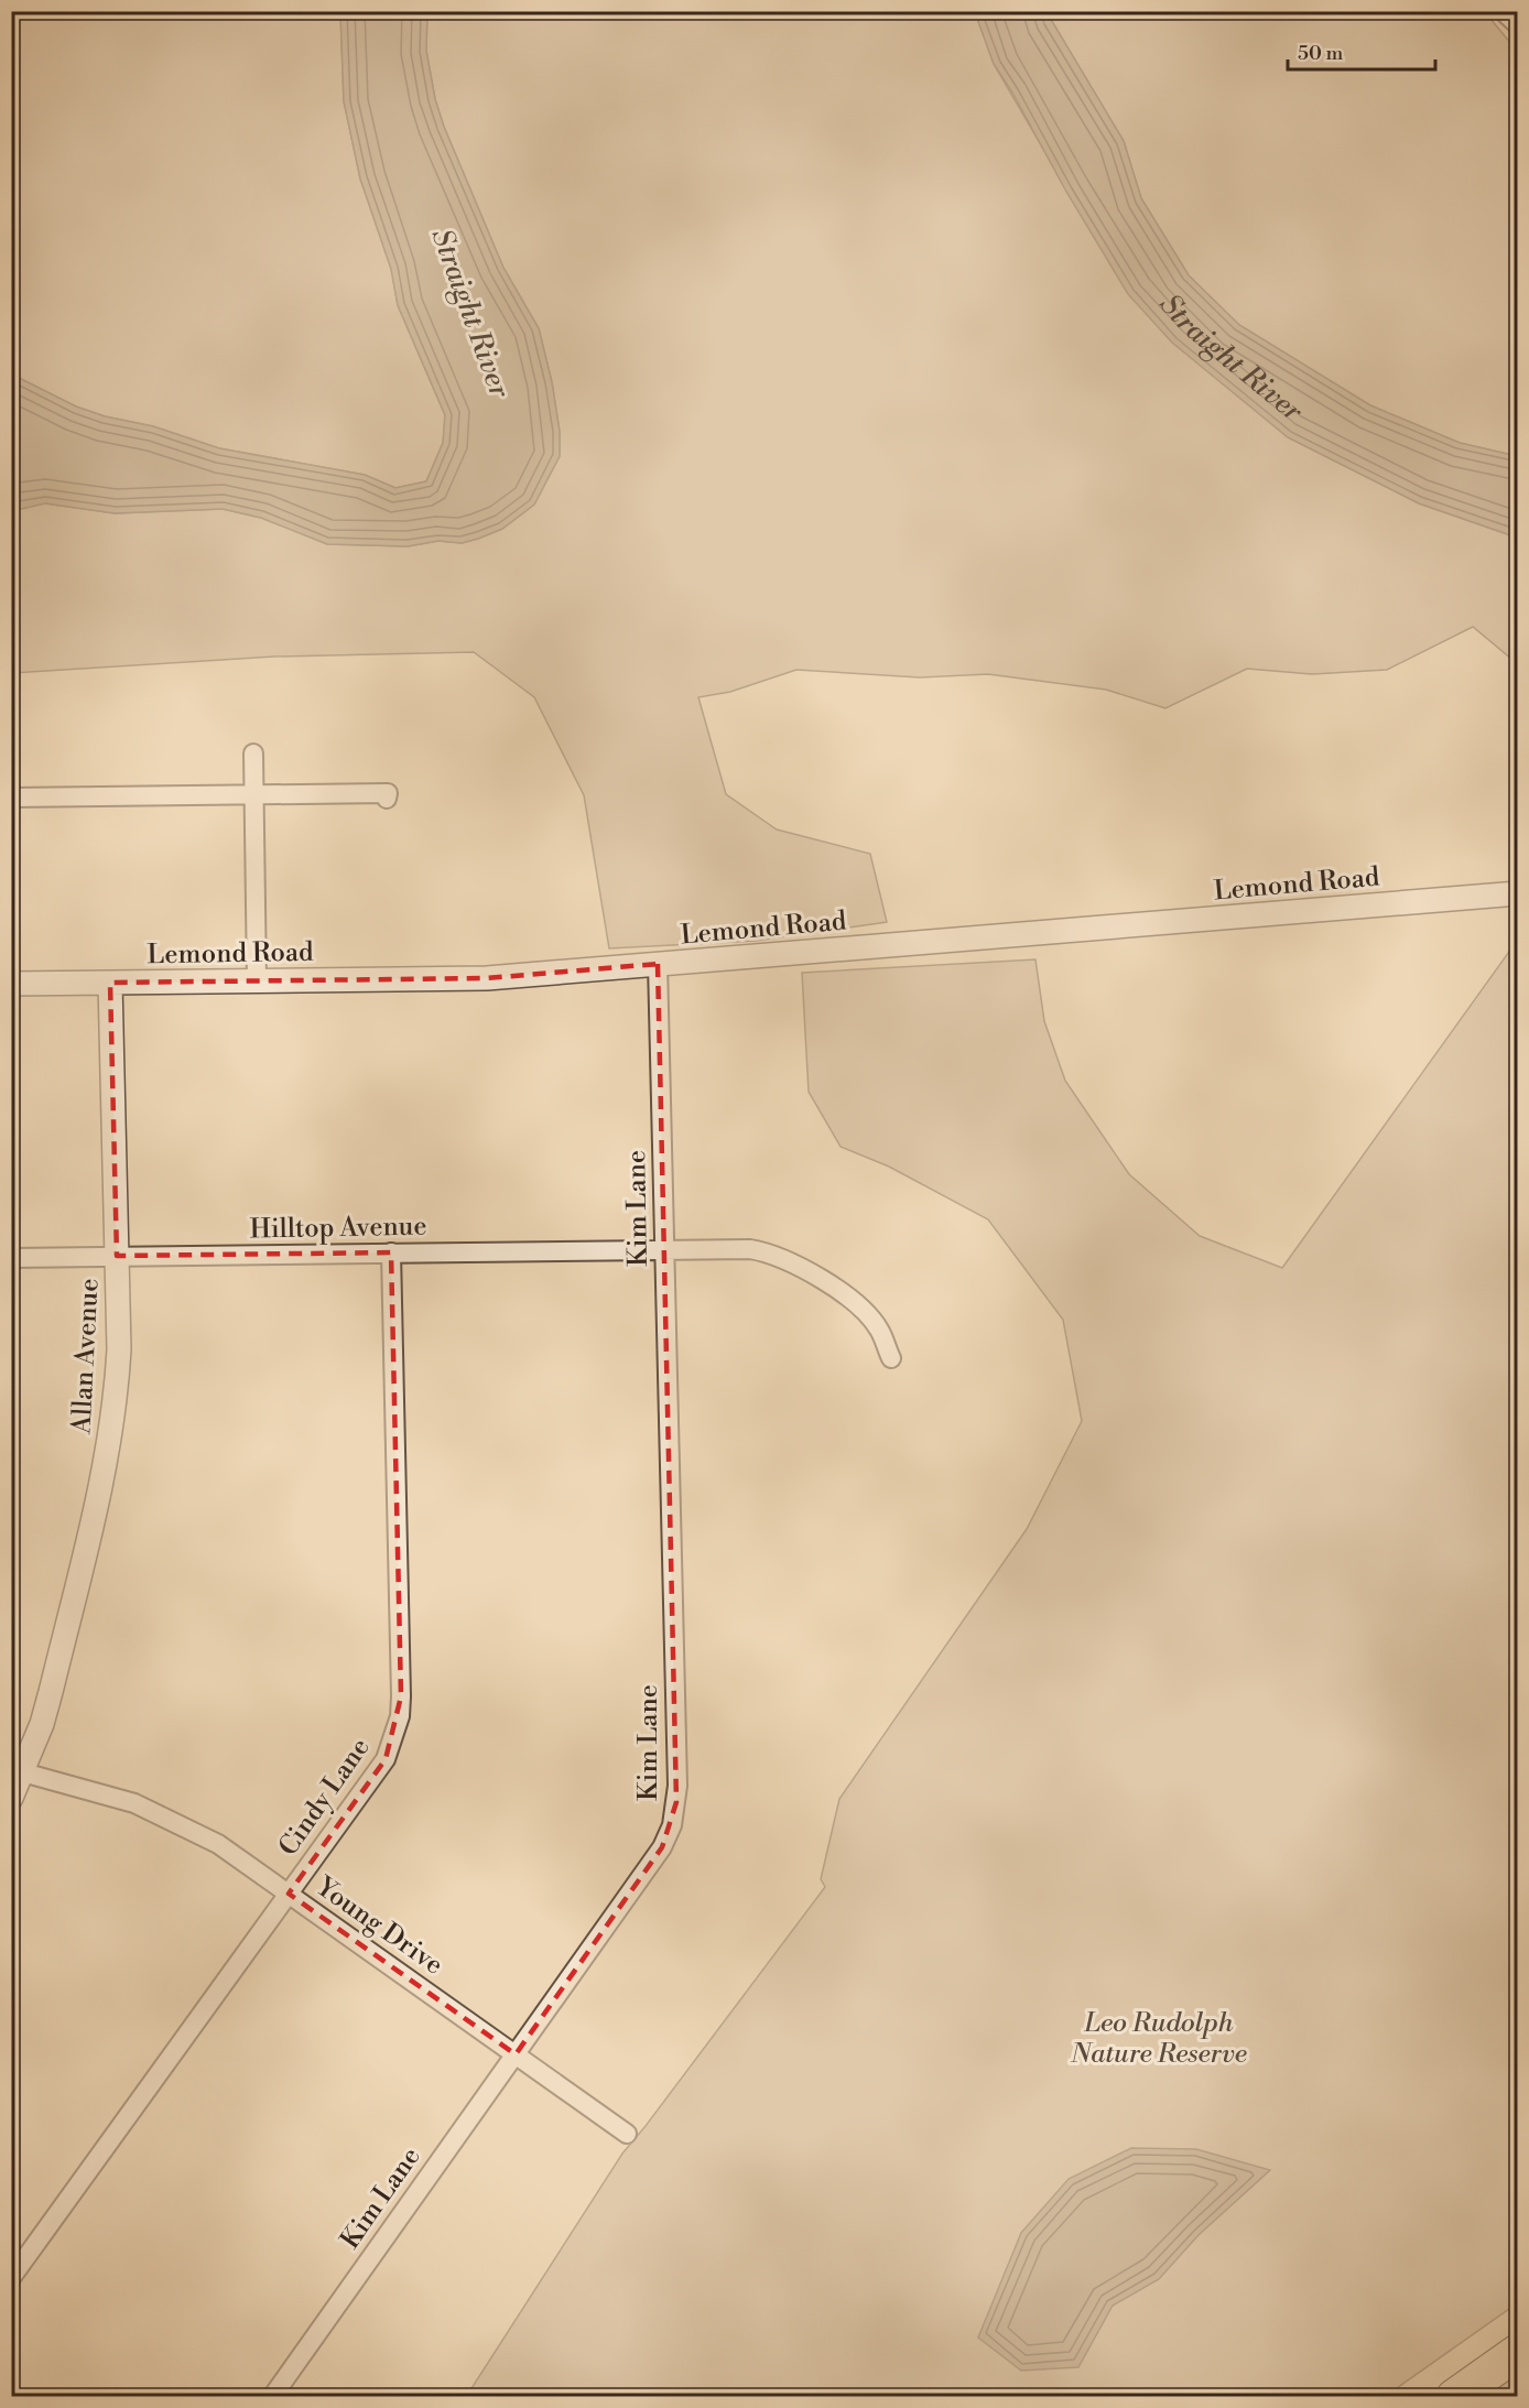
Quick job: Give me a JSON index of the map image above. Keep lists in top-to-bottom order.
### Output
{
  "streets": {
    "street": [
      "Lemond Road",
      "Kim Lane",
      "Hilltop Avenue",
      "Allan Avenue",
      "Cindy Lane",
      "Young Drive"
    ]
  },
  "crossings": [
    ["Lemond Road", "Kim Lane"],
    ["Lemond Road", "Allan Avenue"],
    ["Kim Lane", "Hilltop Avenue"],
    ["Kim Lane", "Young Drive"],
    ["Hilltop Avenue", "Allan Avenue"],
    ["Hilltop Avenue", "Cindy Lane"],
    ["Allan Avenue", "Young Drive"],
    ["Cindy Lane", "Young Drive"]
  ],
  "water": ["Straight River"],
  "parks": ["Leo Rudolph Nature Reserve"],
  "scale_bar": "50 m"
}
